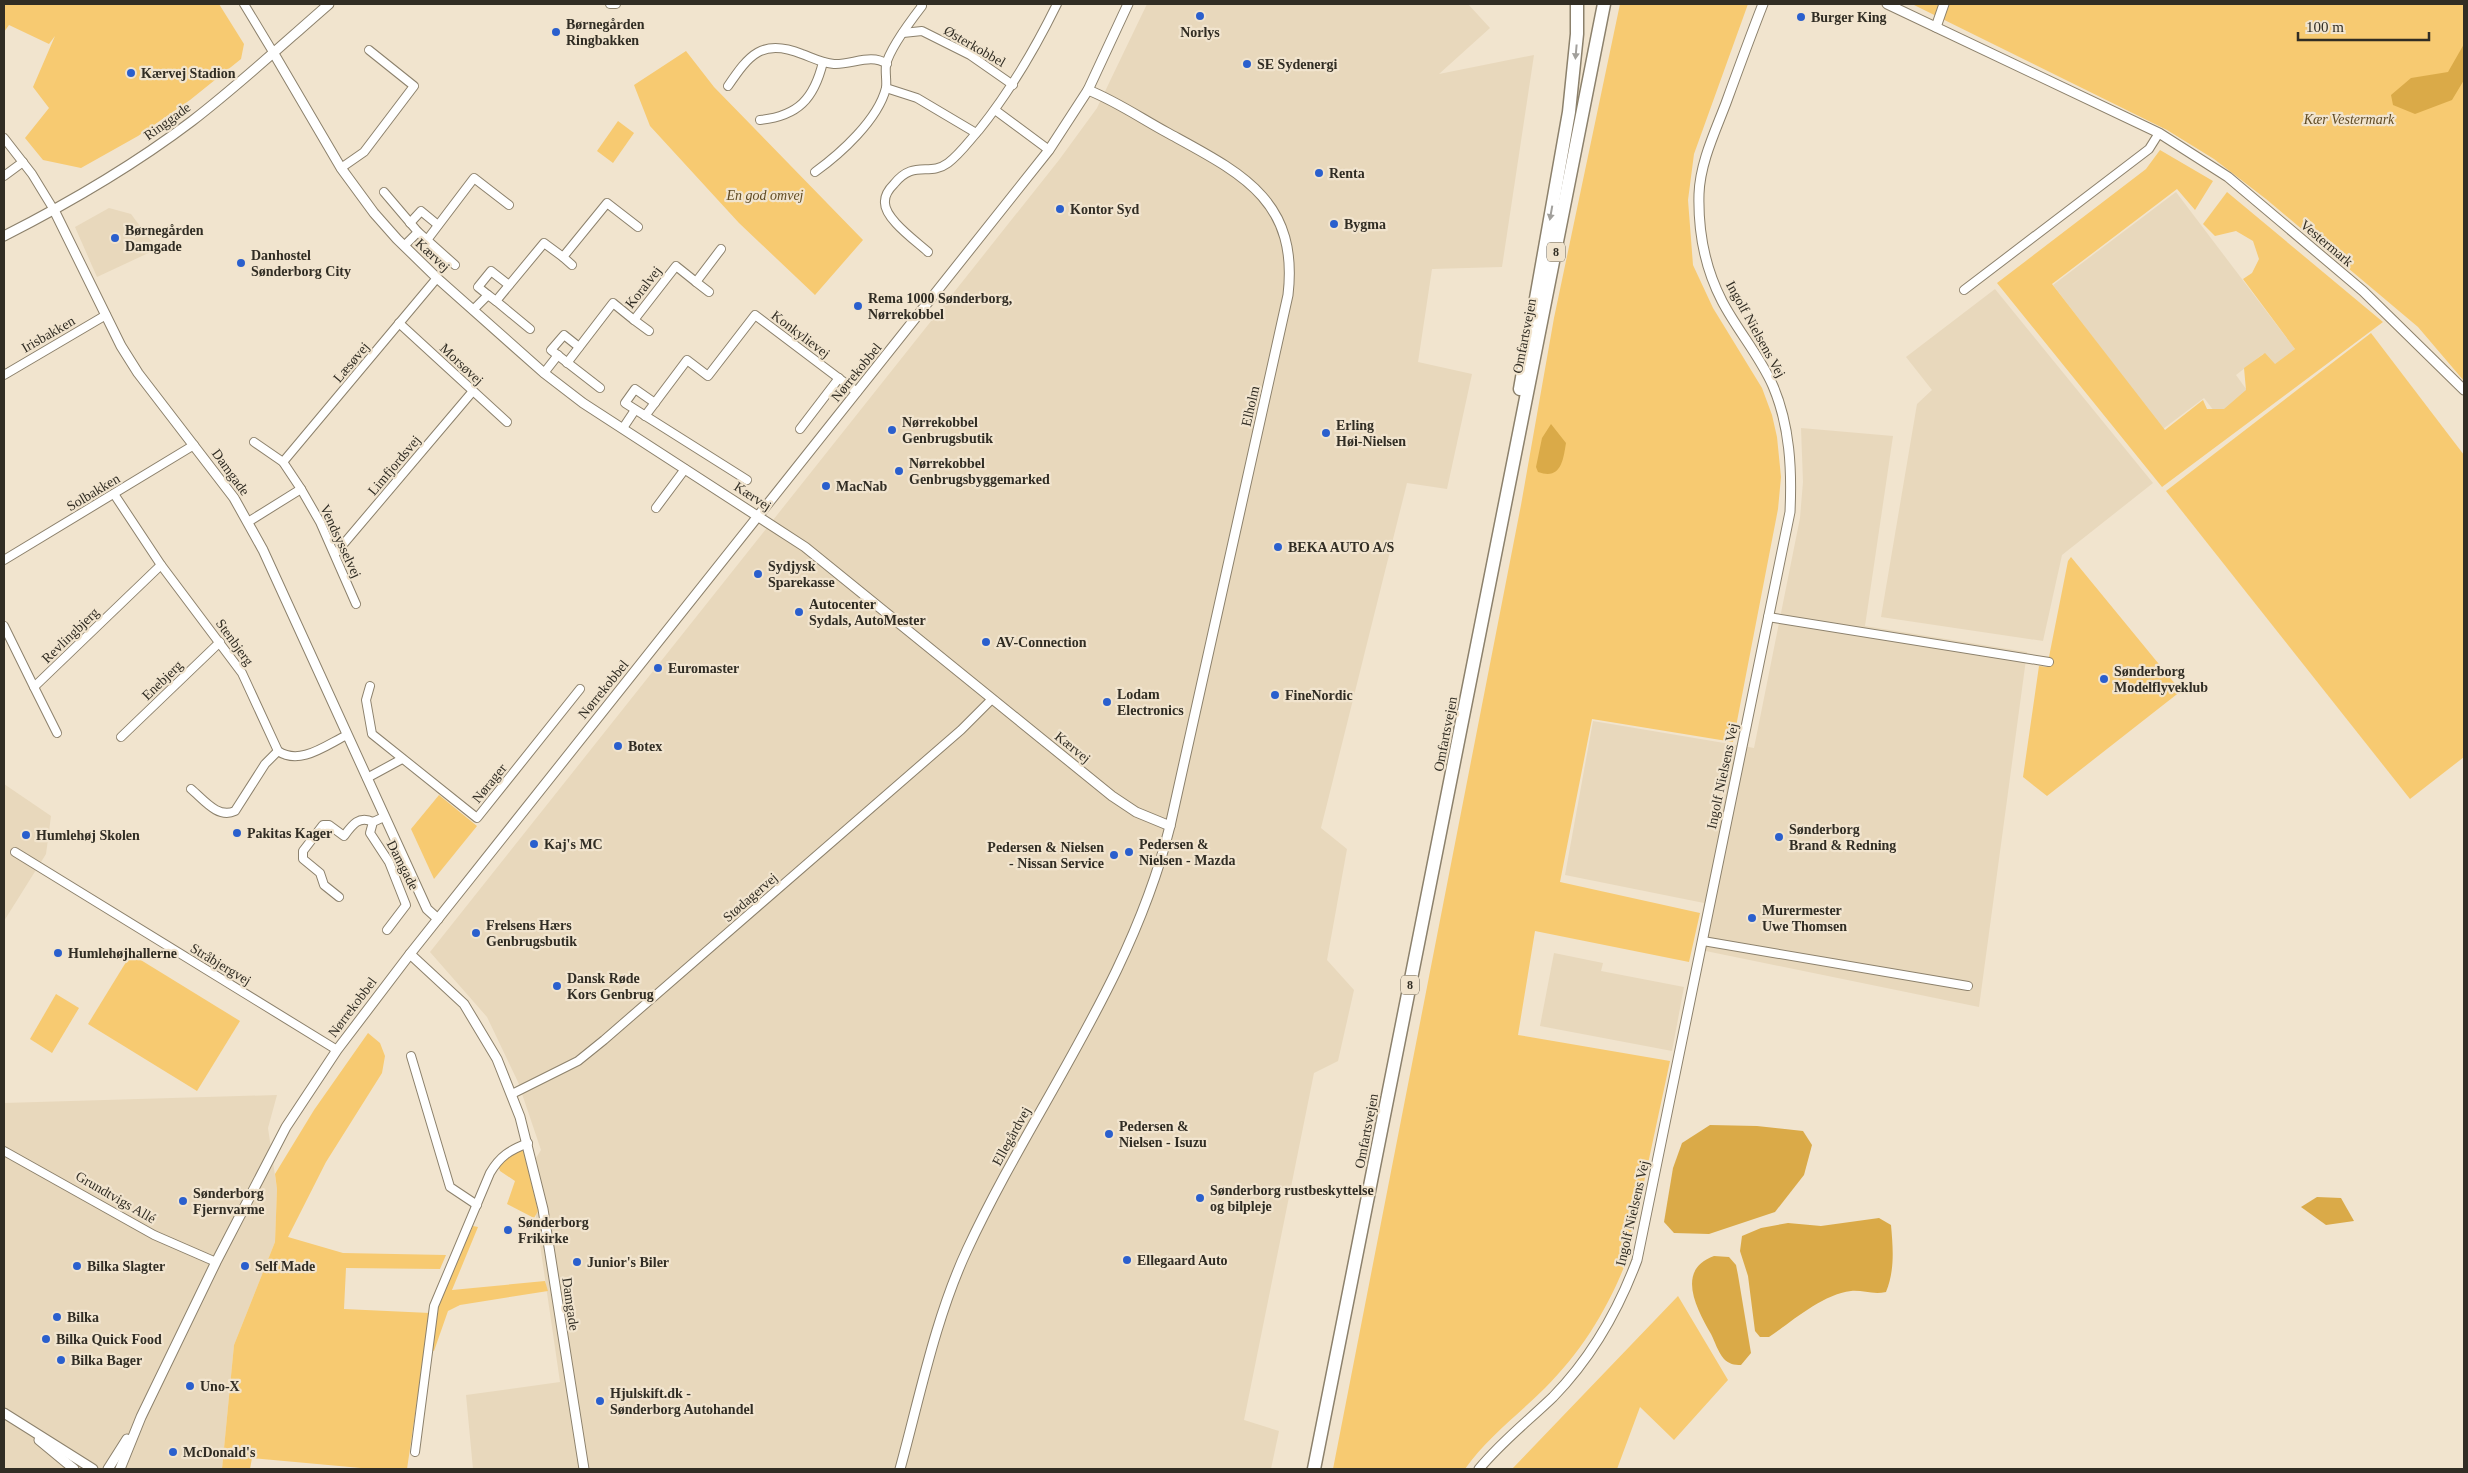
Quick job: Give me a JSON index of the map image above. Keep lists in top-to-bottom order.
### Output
{
  "streets": {
    "highway": ["8", "Omfartsvejen"],
    "street": [
      "Østerkobbel",
      "Ringgade",
      "Vestermark",
      "Kærvej",
      "Koralvej",
      "Ingolf Nielsens Vej",
      "Irisbakken",
      "Konkylievej",
      "Læsøvej",
      "Morsøvej",
      "Nørrekobbel",
      "Elholm",
      "Limfjordsvej",
      "Damgade",
      "Solbakken",
      "Vendsysselvej",
      "Revlingbjerg",
      "Stenbjerg",
      "Enebjerg",
      "Nørager",
      "Stødagervej",
      "Stråbjergvej",
      "Ellegårdvej",
      "Grundtvigs Allé"
    ]
  },
  "crossings": [
    ["Ringgade", "Kærvej"],
    ["Ringgade", "Damgade"],
    ["Kærvej", "Læsøvej"],
    ["Kærvej", "Nørrekobbel"],
    ["Kærvej", "Elholm"],
    ["Kærvej", "Stødagervej"],
    ["Kærvej", "Ellegårdvej"],
    ["Irisbakken", "Damgade"],
    ["Konkylievej", "Nørrekobbel"],
    ["Læsøvej", "Morsøvej"],
    ["Læsøvej", "Vendsysselvej"],
    ["Morsøvej", "Limfjordsvej"],
    ["Nørrekobbel", "Elholm"],
    ["Nørrekobbel", "Damgade"],
    ["Nørrekobbel", "Stråbjergvej"],
    ["Nørrekobbel", "Grundtvigs Allé"],
    ["Elholm", "Ellegårdvej"],
    ["Limfjordsvej", "Vendsysselvej"],
    ["Damgade", "Solbakken"],
    ["Damgade", "Stødagervej"],
    ["Solbakken", "Stenbjerg"],
    ["Revlingbjerg", "Stenbjerg"],
    ["Stenbjerg", "Enebjerg"]
  ],
  "parks": ["Kær Vestermark", "En god omvej"],
  "places": [
    "Norlys",
    "Burger King",
    "Børnegården Ringbakken",
    "SE Sydenergi",
    "Kærvej Stadion",
    "Renta",
    "Kontor Syd",
    "Bygma",
    "Børnegården Damgade",
    "Danhostel Sønderborg City",
    "Rema 1000 Sønderborg, Nørrekobbel",
    "Nørrekobbel Genbrugsbutik",
    "Erling Høi-Nielsen",
    "Nørrekobbel Genbrugsbyggemarked",
    "MacNab",
    "BEKA AUTO A/S",
    "Sydjysk Sparekasse",
    "Autocenter Sydals, AutoMester",
    "AV-Connection",
    "Euromaster",
    "Sønderborg Modelflyveklub",
    "FineNordic",
    "Lodam Electronics",
    "Botex",
    "Pakitas Kager",
    "Humlehøj Skolen",
    "Sønderborg Brand & Redning",
    "Kaj's MC",
    "Pedersen & Nielsen - Mazda",
    "Pedersen & Nielsen - Nissan Service",
    "Murermester Uwe Thomsen",
    "Frelsens Hærs Genbrugsbutik",
    "Humlehøjhallerne",
    "Dansk Røde Kors Genbrug",
    "Pedersen & Nielsen - Isuzu",
    "Sønderborg rustbeskyttelse og bilpleje",
    "Sønderborg Fjernvarme",
    "Sønderborg Frikirke",
    "Ellegaard Auto",
    "Junior's Biler",
    "Bilka Slagter",
    "Self Made",
    "Bilka",
    "Bilka Quick Food",
    "Bilka Bager",
    "Uno-X",
    "Hjulskift.dk - Sønderborg Autohandel",
    "McDonald's"
  ],
  "scale_bar": "100 m"
}
